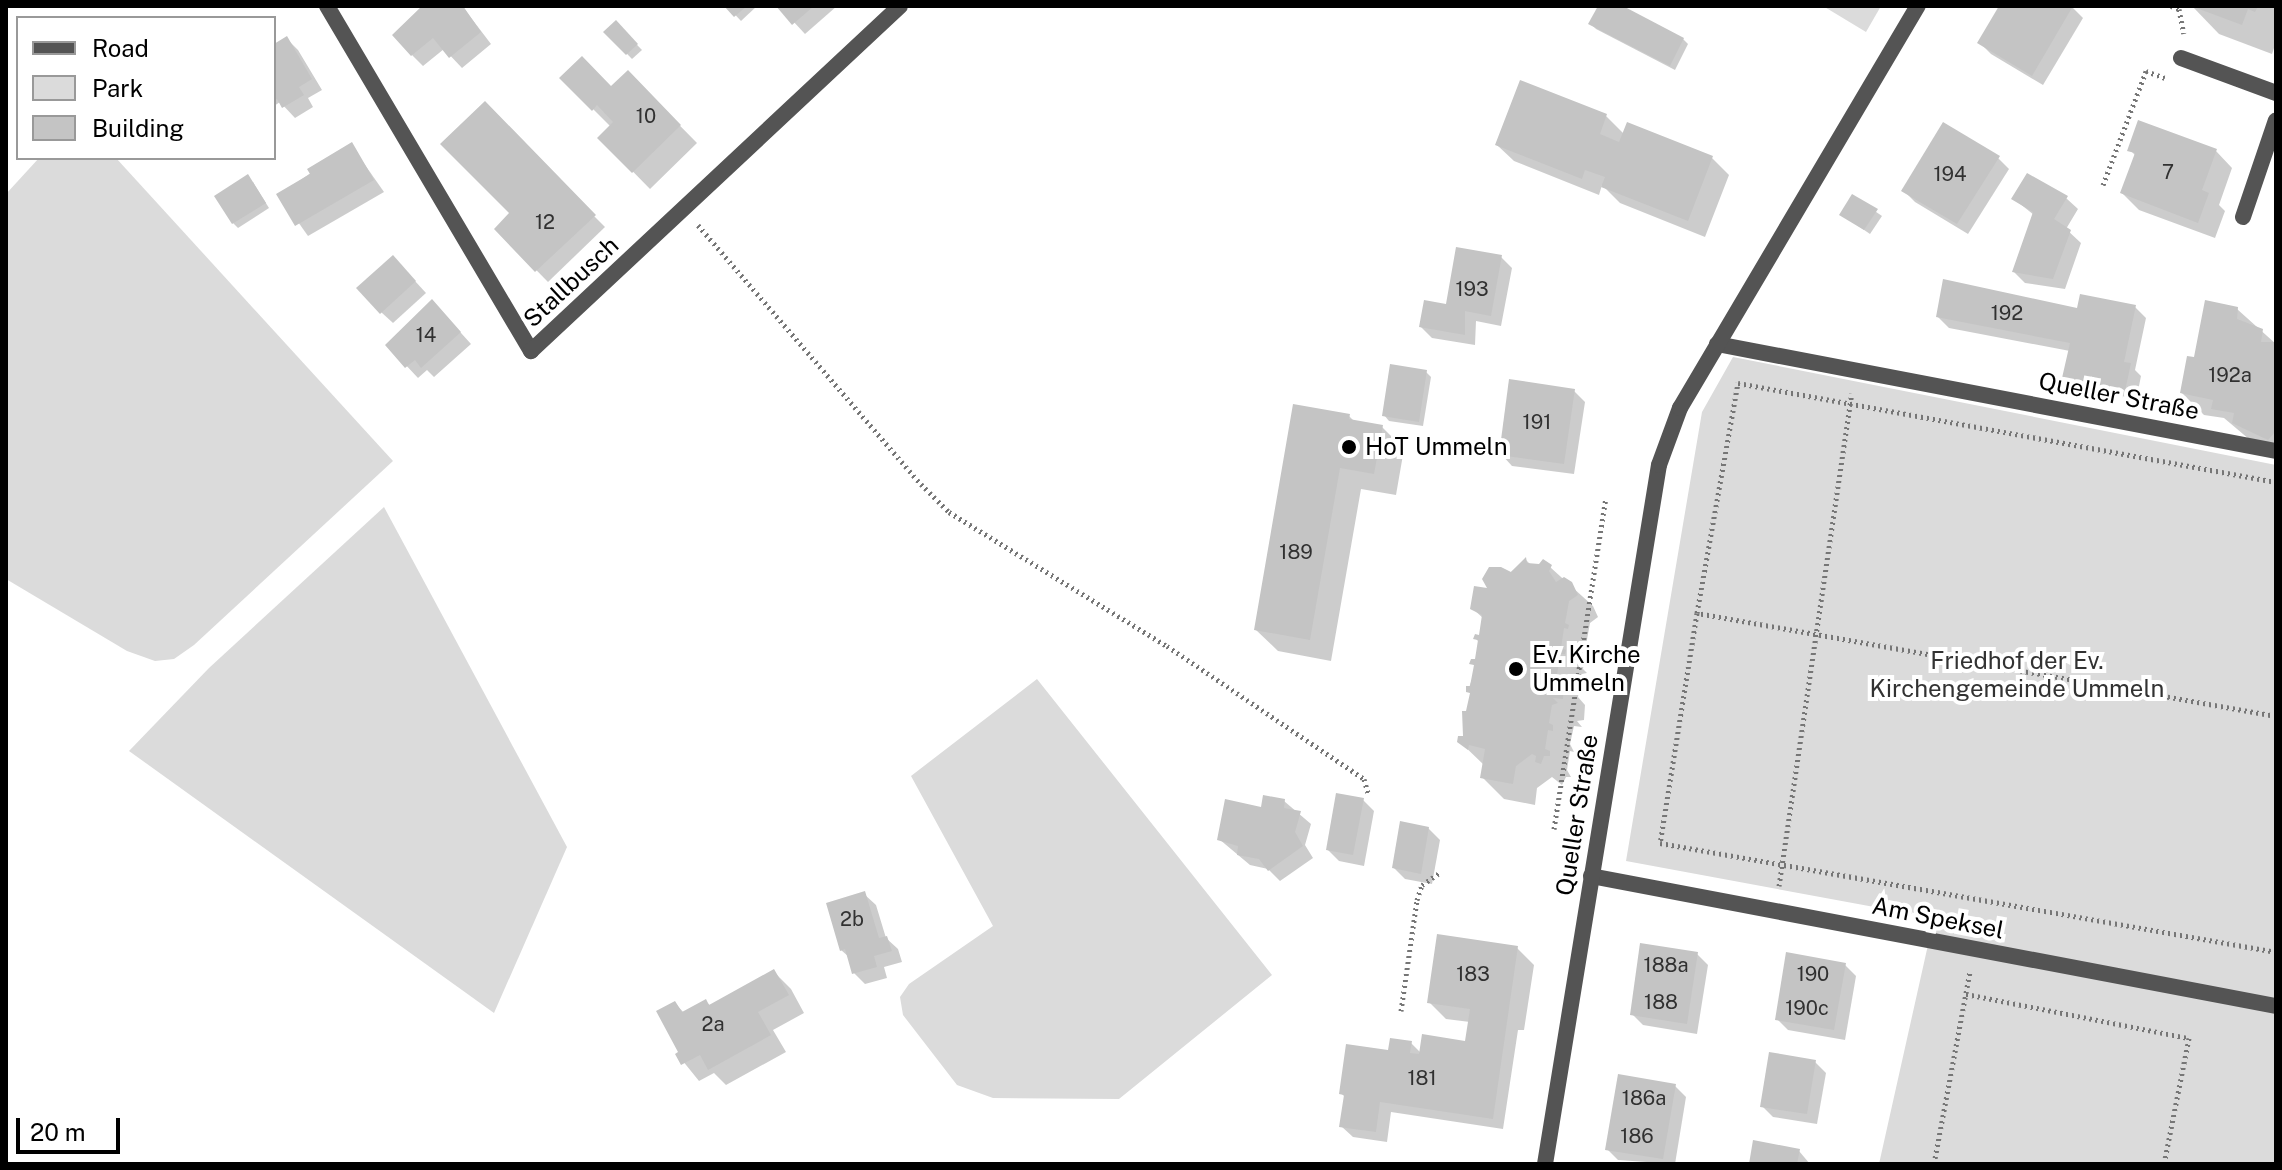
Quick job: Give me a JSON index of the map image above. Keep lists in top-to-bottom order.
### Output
{
  "streets": {
    "street": ["Stallbusch", "Queller Straße", "Am Speksel"]
  },
  "crossings": [
    ["Queller Straße", "Am Speksel"]
  ],
  "parks": ["Friedhof der Ev. Kirchengemeinde Ummeln"],
  "places": ["HoT Ummeln", "Ev. Kirche Ummeln"],
  "house_numbers": [
    "10",
    "7",
    "194",
    "12",
    "193",
    "192",
    "14",
    "192a",
    "191",
    "189",
    "2b",
    "188a",
    "183",
    "190",
    "188",
    "190c",
    "2a",
    "181",
    "186a",
    "186"
  ],
  "legend": ["Road", "Park", "Building"],
  "scale_bar": "20 m"
}
